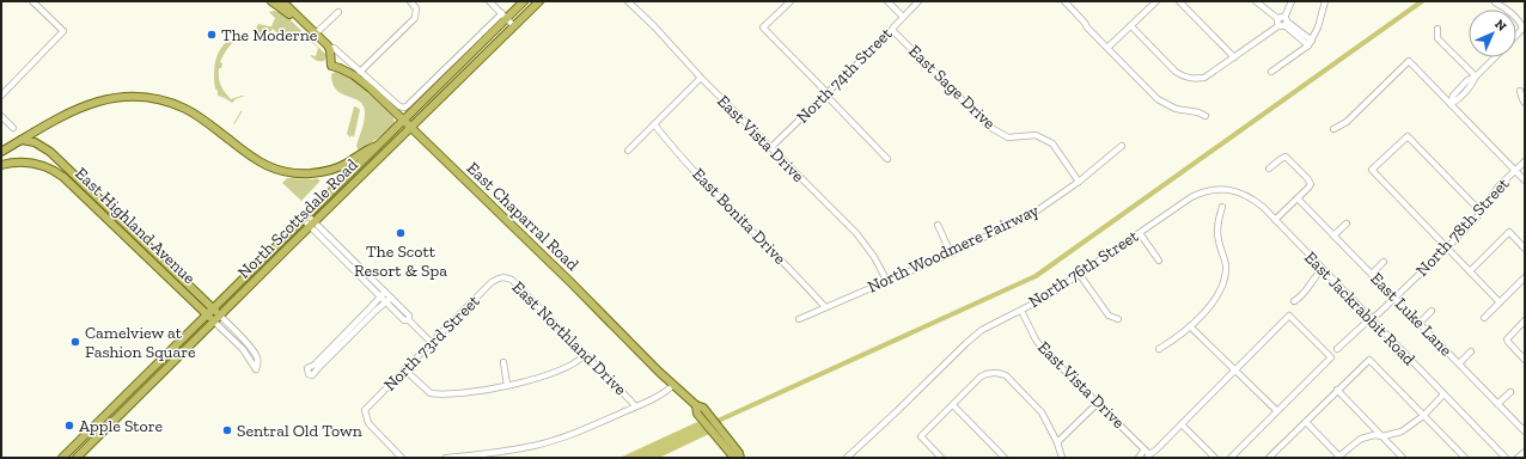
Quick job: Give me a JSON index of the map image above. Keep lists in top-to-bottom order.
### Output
{
  "streets": {
    "main road": ["East Chaparral Road", "North Scottsdale Road", "East Highland Avenue"],
    "street": [
      "North 74th Street",
      "East Sage Drive",
      "East Vista Drive",
      "East Bonita Drive",
      "North 78th Street",
      "North Woodmere Fairway",
      "North 76th Street",
      "East Jackrabbit Road",
      "East Luke Lane",
      "East Northland Drive",
      "North 73rd Street"
    ]
  },
  "crossings": [
    ["North 74th Street", "East Sage Drive"],
    ["North 74th Street", "East Vista Drive"],
    ["East Sage Drive", "North Woodmere Fairway"],
    ["East Vista Drive", "North Woodmere Fairway"],
    ["East Vista Drive", "North 76th Street"],
    ["East Chaparral Road", "North Scottsdale Road"],
    ["East Bonita Drive", "North Woodmere Fairway"],
    ["North Scottsdale Road", "East Highland Avenue"],
    ["North 78th Street", "East Jackrabbit Road"],
    ["North 78th Street", "East Luke Lane"],
    ["North 76th Street", "East Jackrabbit Road"],
    ["East Northland Drive", "North 73rd Street"]
  ],
  "places": [
    "The Moderne",
    "The Scott Resort & Spa",
    "Camelview at Fashion Square",
    "Apple Store",
    "Sentral Old Town"
  ],
  "north": "top right"
}
